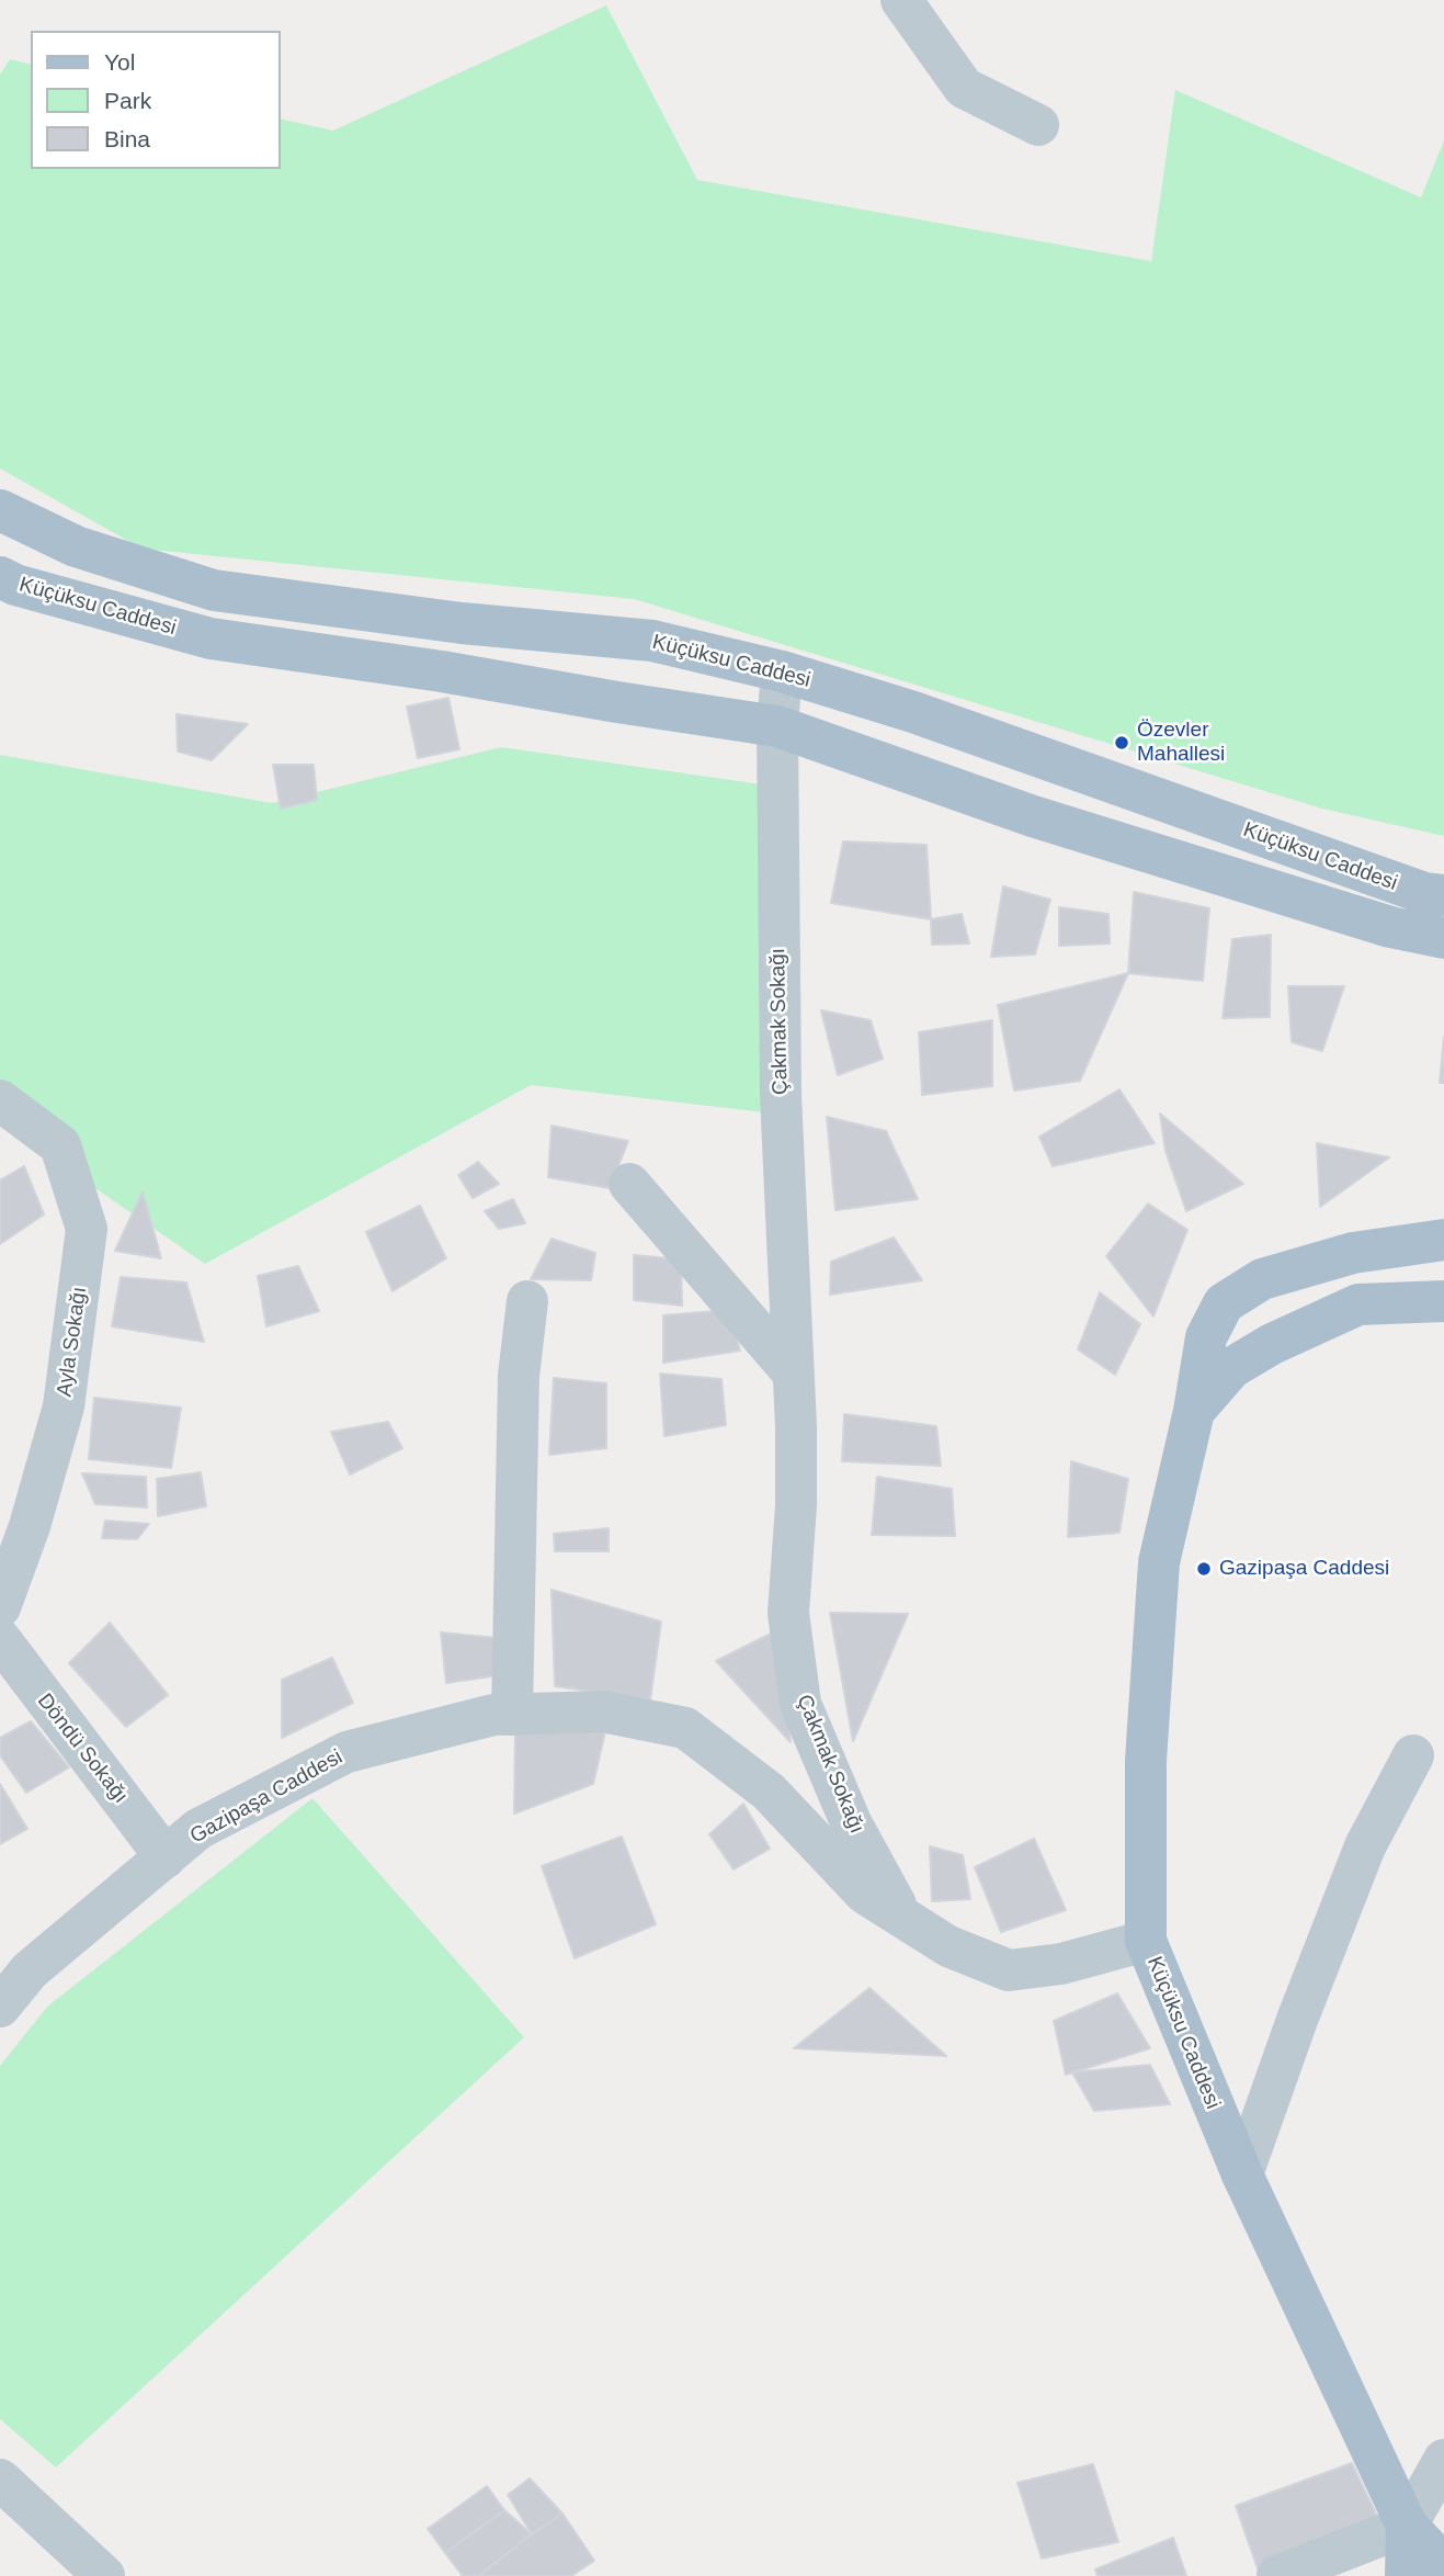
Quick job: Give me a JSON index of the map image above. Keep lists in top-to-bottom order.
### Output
{
  "streets": {
    "main road": ["Küçüksu Caddesi"],
    "street": [
      "Çakmak Sokağı",
      "Ayla Sokağı",
      "Döndü Sokağı",
      "Gazipaşa Caddesi"
    ]
  },
  "crossings": [
    ["Küçüksu Caddesi", "Çakmak Sokağı"],
    ["Küçüksu Caddesi", "Gazipaşa Caddesi"],
    ["Çakmak Sokağı", "Gazipaşa Caddesi"],
    ["Döndü Sokağı", "Gazipaşa Caddesi"]
  ],
  "places": ["Özevler Mahallesi", "Gazipaşa Caddesi"],
  "legend": ["Yol", "Park", "Bina"]
}
